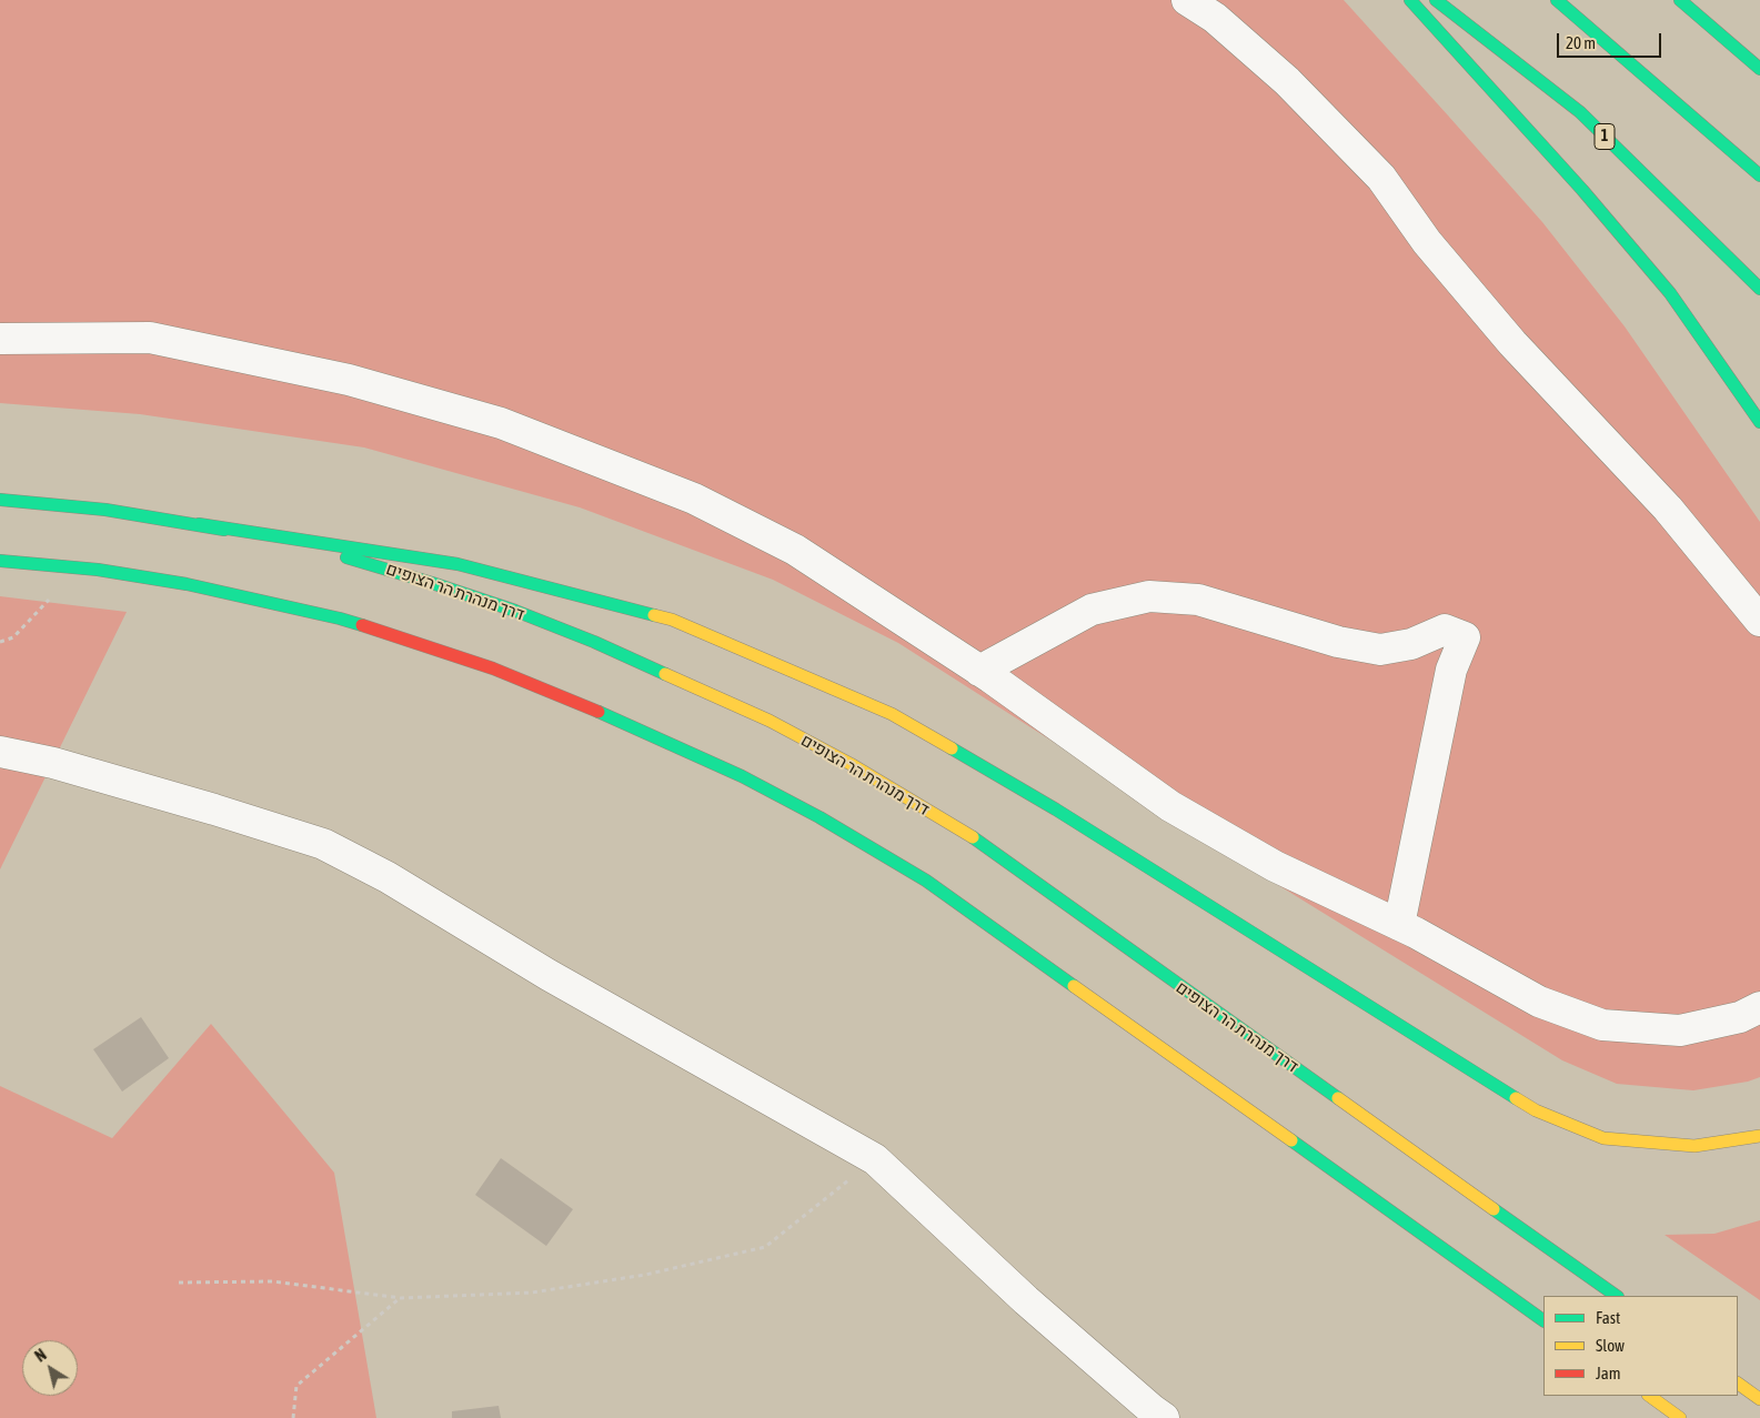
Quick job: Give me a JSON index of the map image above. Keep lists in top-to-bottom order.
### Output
{
  "streets": {
    "main road": ["1", "דרך מנהרת הר הצופים"]
  },
  "legend": ["Fast", "Slow", "Jam"],
  "scale_bar": "20 m",
  "north": "top left"
}
